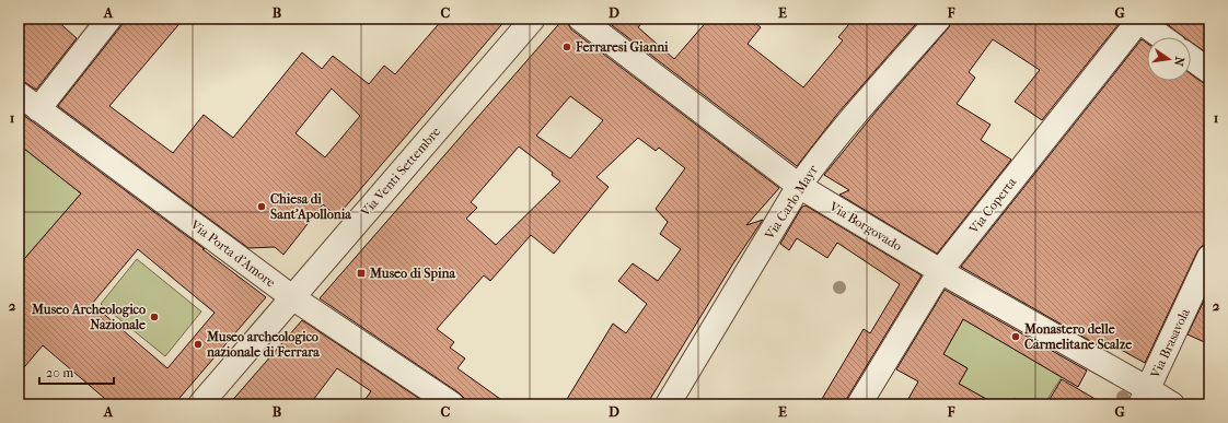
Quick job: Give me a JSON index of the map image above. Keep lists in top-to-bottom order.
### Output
{
  "streets": {
    "street": [
      "Via Venti Settembre",
      "Via Carlo Mayr",
      "Via Coperta",
      "Via Borgovado",
      "Via Porta d'Amore",
      "Via Brasavola"
    ]
  },
  "crossings": [
    ["Via Venti Settembre", "Via Porta d'Amore"],
    ["Via Carlo Mayr", "Via Borgovado"],
    ["Via Coperta", "Via Borgovado"],
    ["Via Borgovado", "Via Brasavola"]
  ],
  "places": {
    "other": [
      "Ferraresi Gianni",
      "Chiesa di Sant'Apollonia",
      "Museo Archeologico Nazionale",
      "Monastero delle Carmelitane Scalze",
      "Museo archeologico nazionale di Ferrara"
    ],
    "transit": ["Museo di Spina"]
  },
  "scale_bar": "20 m",
  "north": "right",
  "grid": {
    "columns": [
      "A",
      "B",
      "C",
      "D",
      "E",
      "F",
      "G"
    ],
    "rows": ["1", "2"]
  }
}
